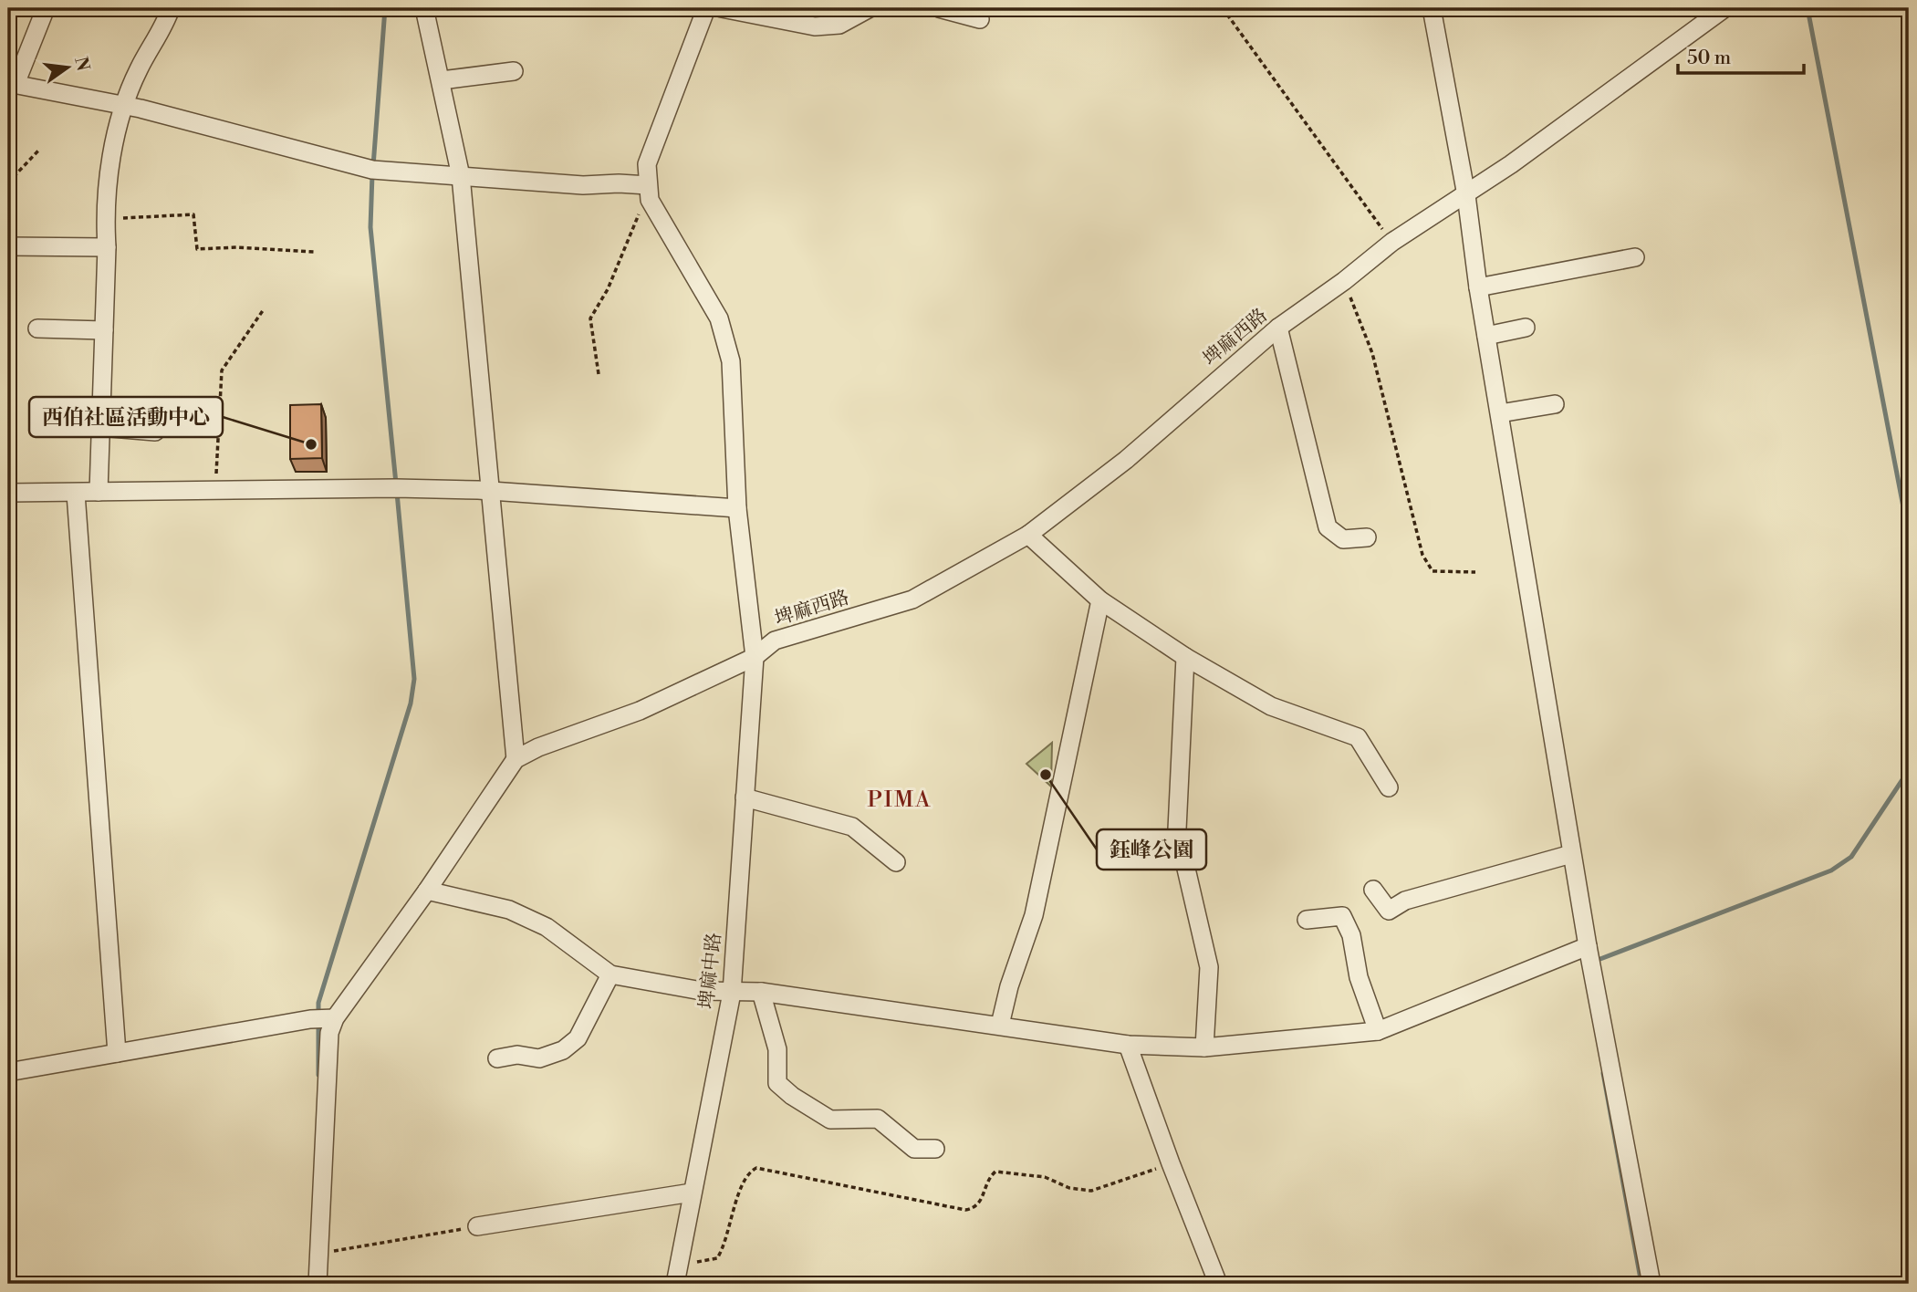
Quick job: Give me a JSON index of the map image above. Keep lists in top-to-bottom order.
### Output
{
  "streets": {
    "street": ["埤麻西路", "埤麻中路"]
  },
  "crossings": [
    ["埤麻西路", "埤麻中路"]
  ],
  "districts": ["PIMA"],
  "places": ["西伯社區活動中心", "鈺峰公園"],
  "scale_bar": "50 m",
  "north": "right"
}
